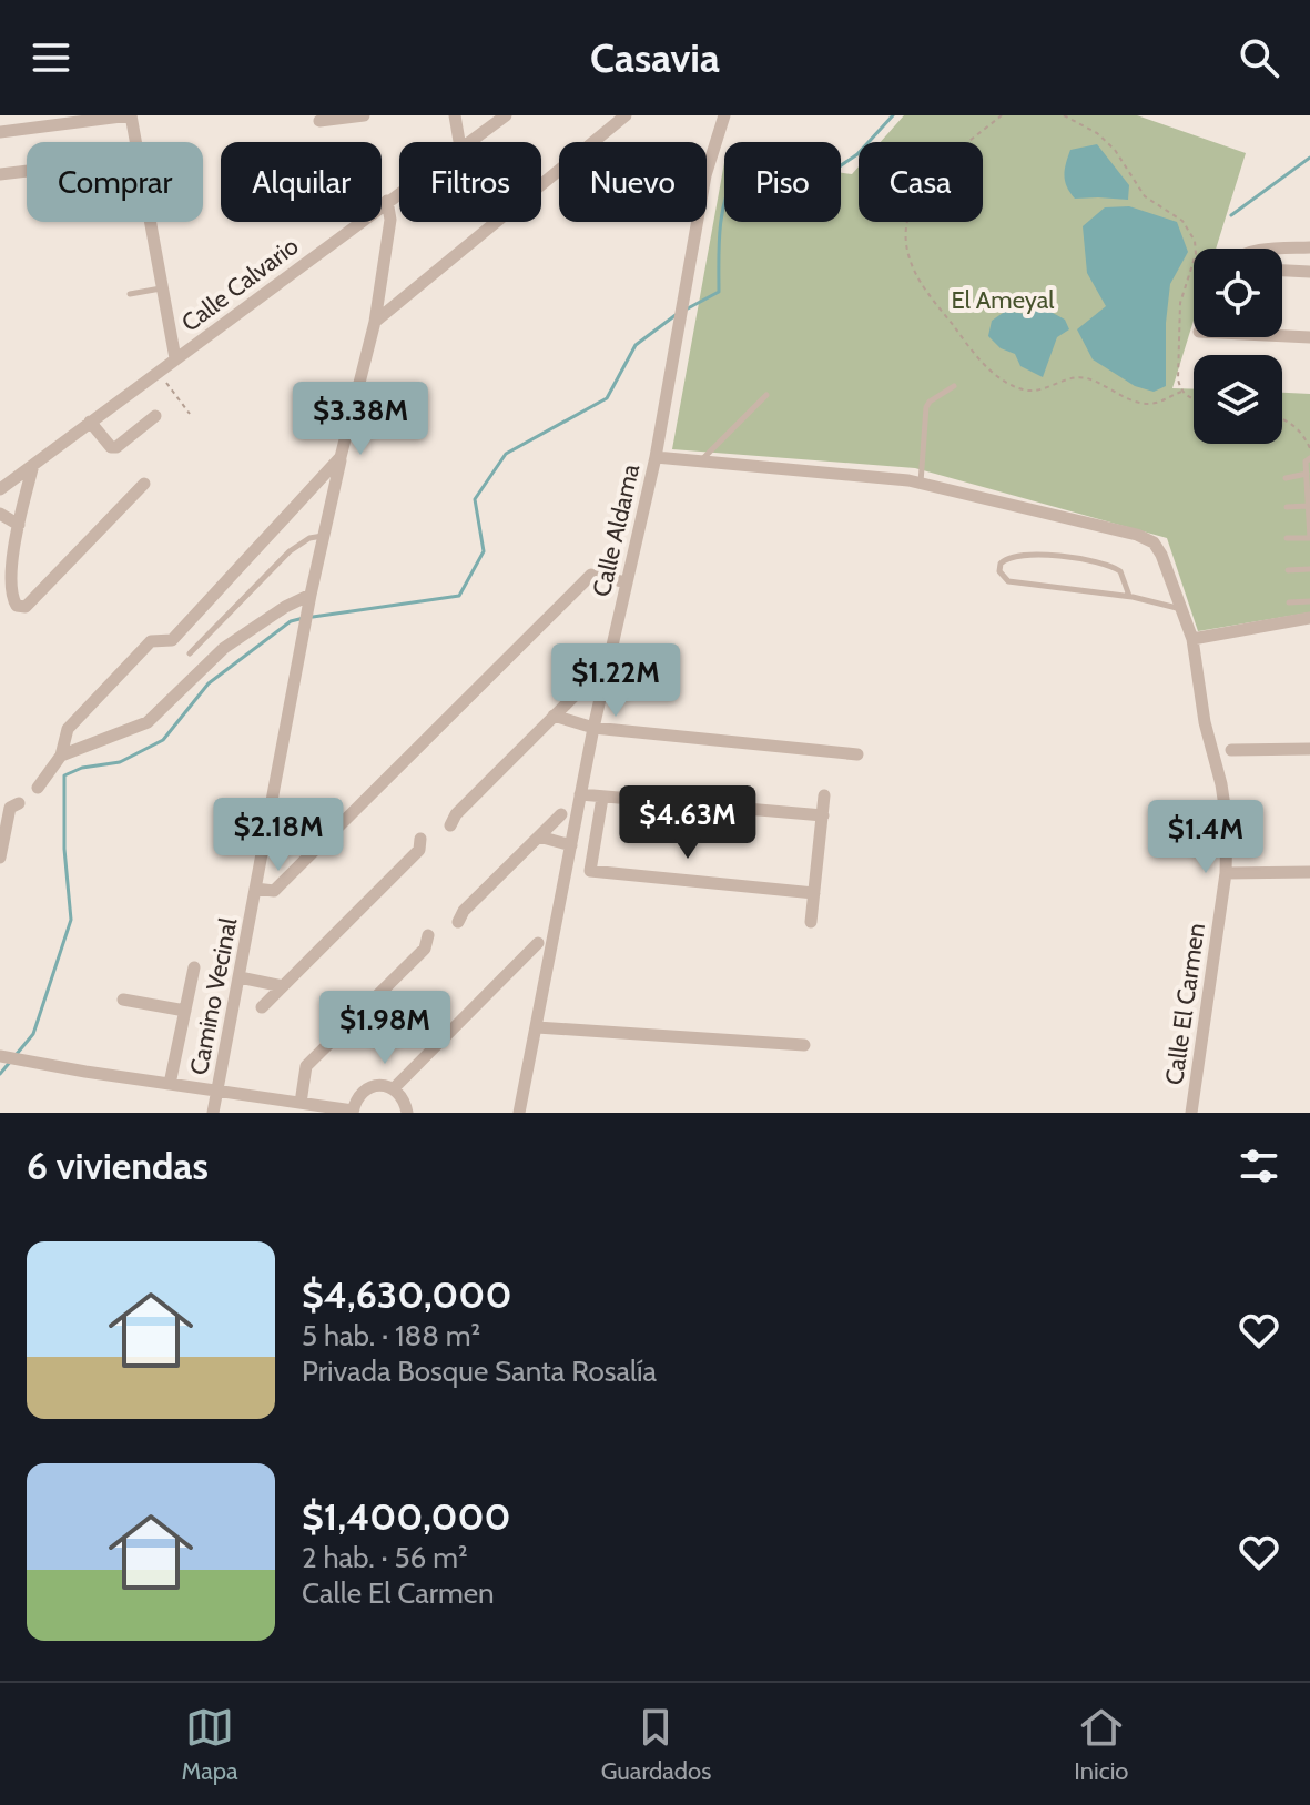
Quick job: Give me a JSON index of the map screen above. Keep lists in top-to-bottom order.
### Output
{
  "streets": {
    "street": [
      "Calle Calvario",
      "Calle Aldama",
      "Camino Vecinal",
      "Calle El Carmen"
    ]
  },
  "parks": ["El Ameyal"],
  "page": {
    "header": "Casavia",
    "chip": [
      "Comprar",
      "Alquilar",
      "Filtros",
      "Nuevo",
      "Piso",
      "Casa"
    ],
    "price": [
      "$3.38M",
      "$1.22M",
      "$4.63M",
      "$2.18M",
      "$1.4M",
      "$1.98M"
    ],
    "heading": "6 viviendas",
    "list": [
      {
        "name": "$4,630,000",
        "note": "5 hab. · 188 m² · Privada Bosque Santa Rosalía"
      },
      {
        "name": "$1,400,000",
        "note": "2 hab. · 56 m² · Calle El Carmen"
      }
    ],
    "tabs": ["Mapa", "Guardados", "Inicio"]
  }
}
